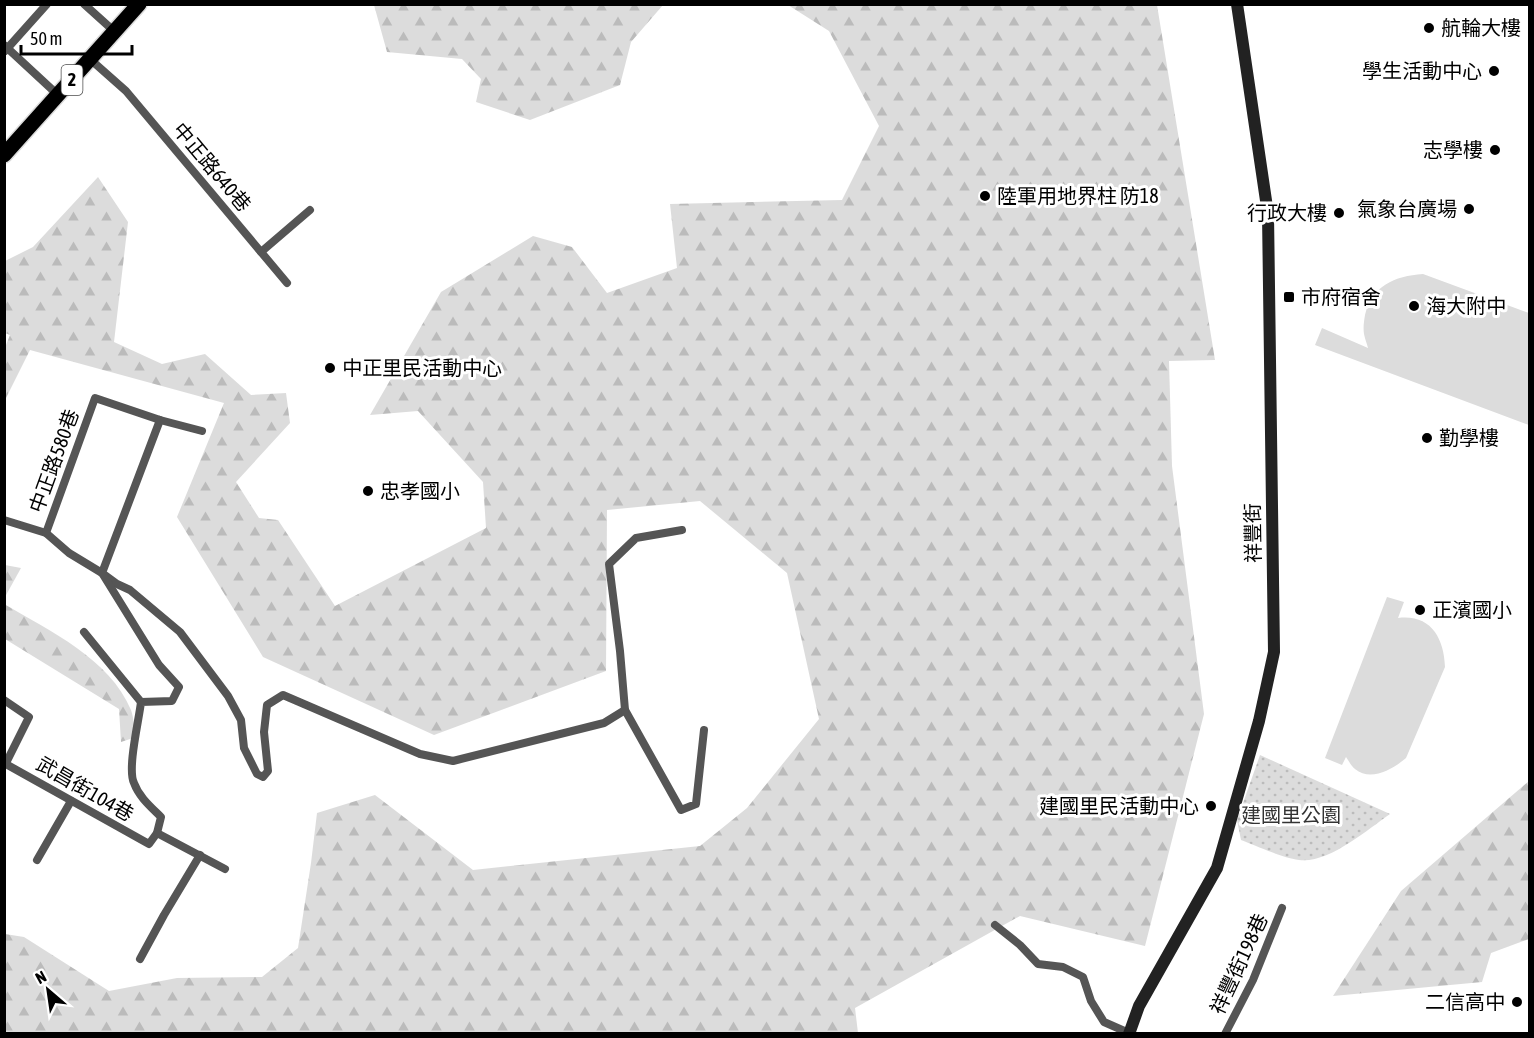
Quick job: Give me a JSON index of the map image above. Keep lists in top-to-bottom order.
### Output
{
  "streets": {
    "main road": ["2"],
    "street": ["祥豐街"],
    "lane": [
      "中正路640巷",
      "中正路580巷",
      "武昌街104巷",
      "祥豐街198巷"
    ]
  },
  "crossings": [
    ["2", "中正路640巷"]
  ],
  "parks": ["建國里公園"],
  "places": {
    "other": [
      "航輪大樓",
      "學生活動中心",
      "志學樓",
      "陸軍用地界柱 防18",
      "氣象台廣場",
      "行政大樓",
      "海大附中",
      "中正里民活動中心",
      "勤學樓",
      "忠孝國小",
      "正濱國小",
      "建國里民活動中心",
      "二信高中"
    ],
    "transit": ["市府宿舍"]
  },
  "scale_bar": "50 m",
  "north": "top left"
}
